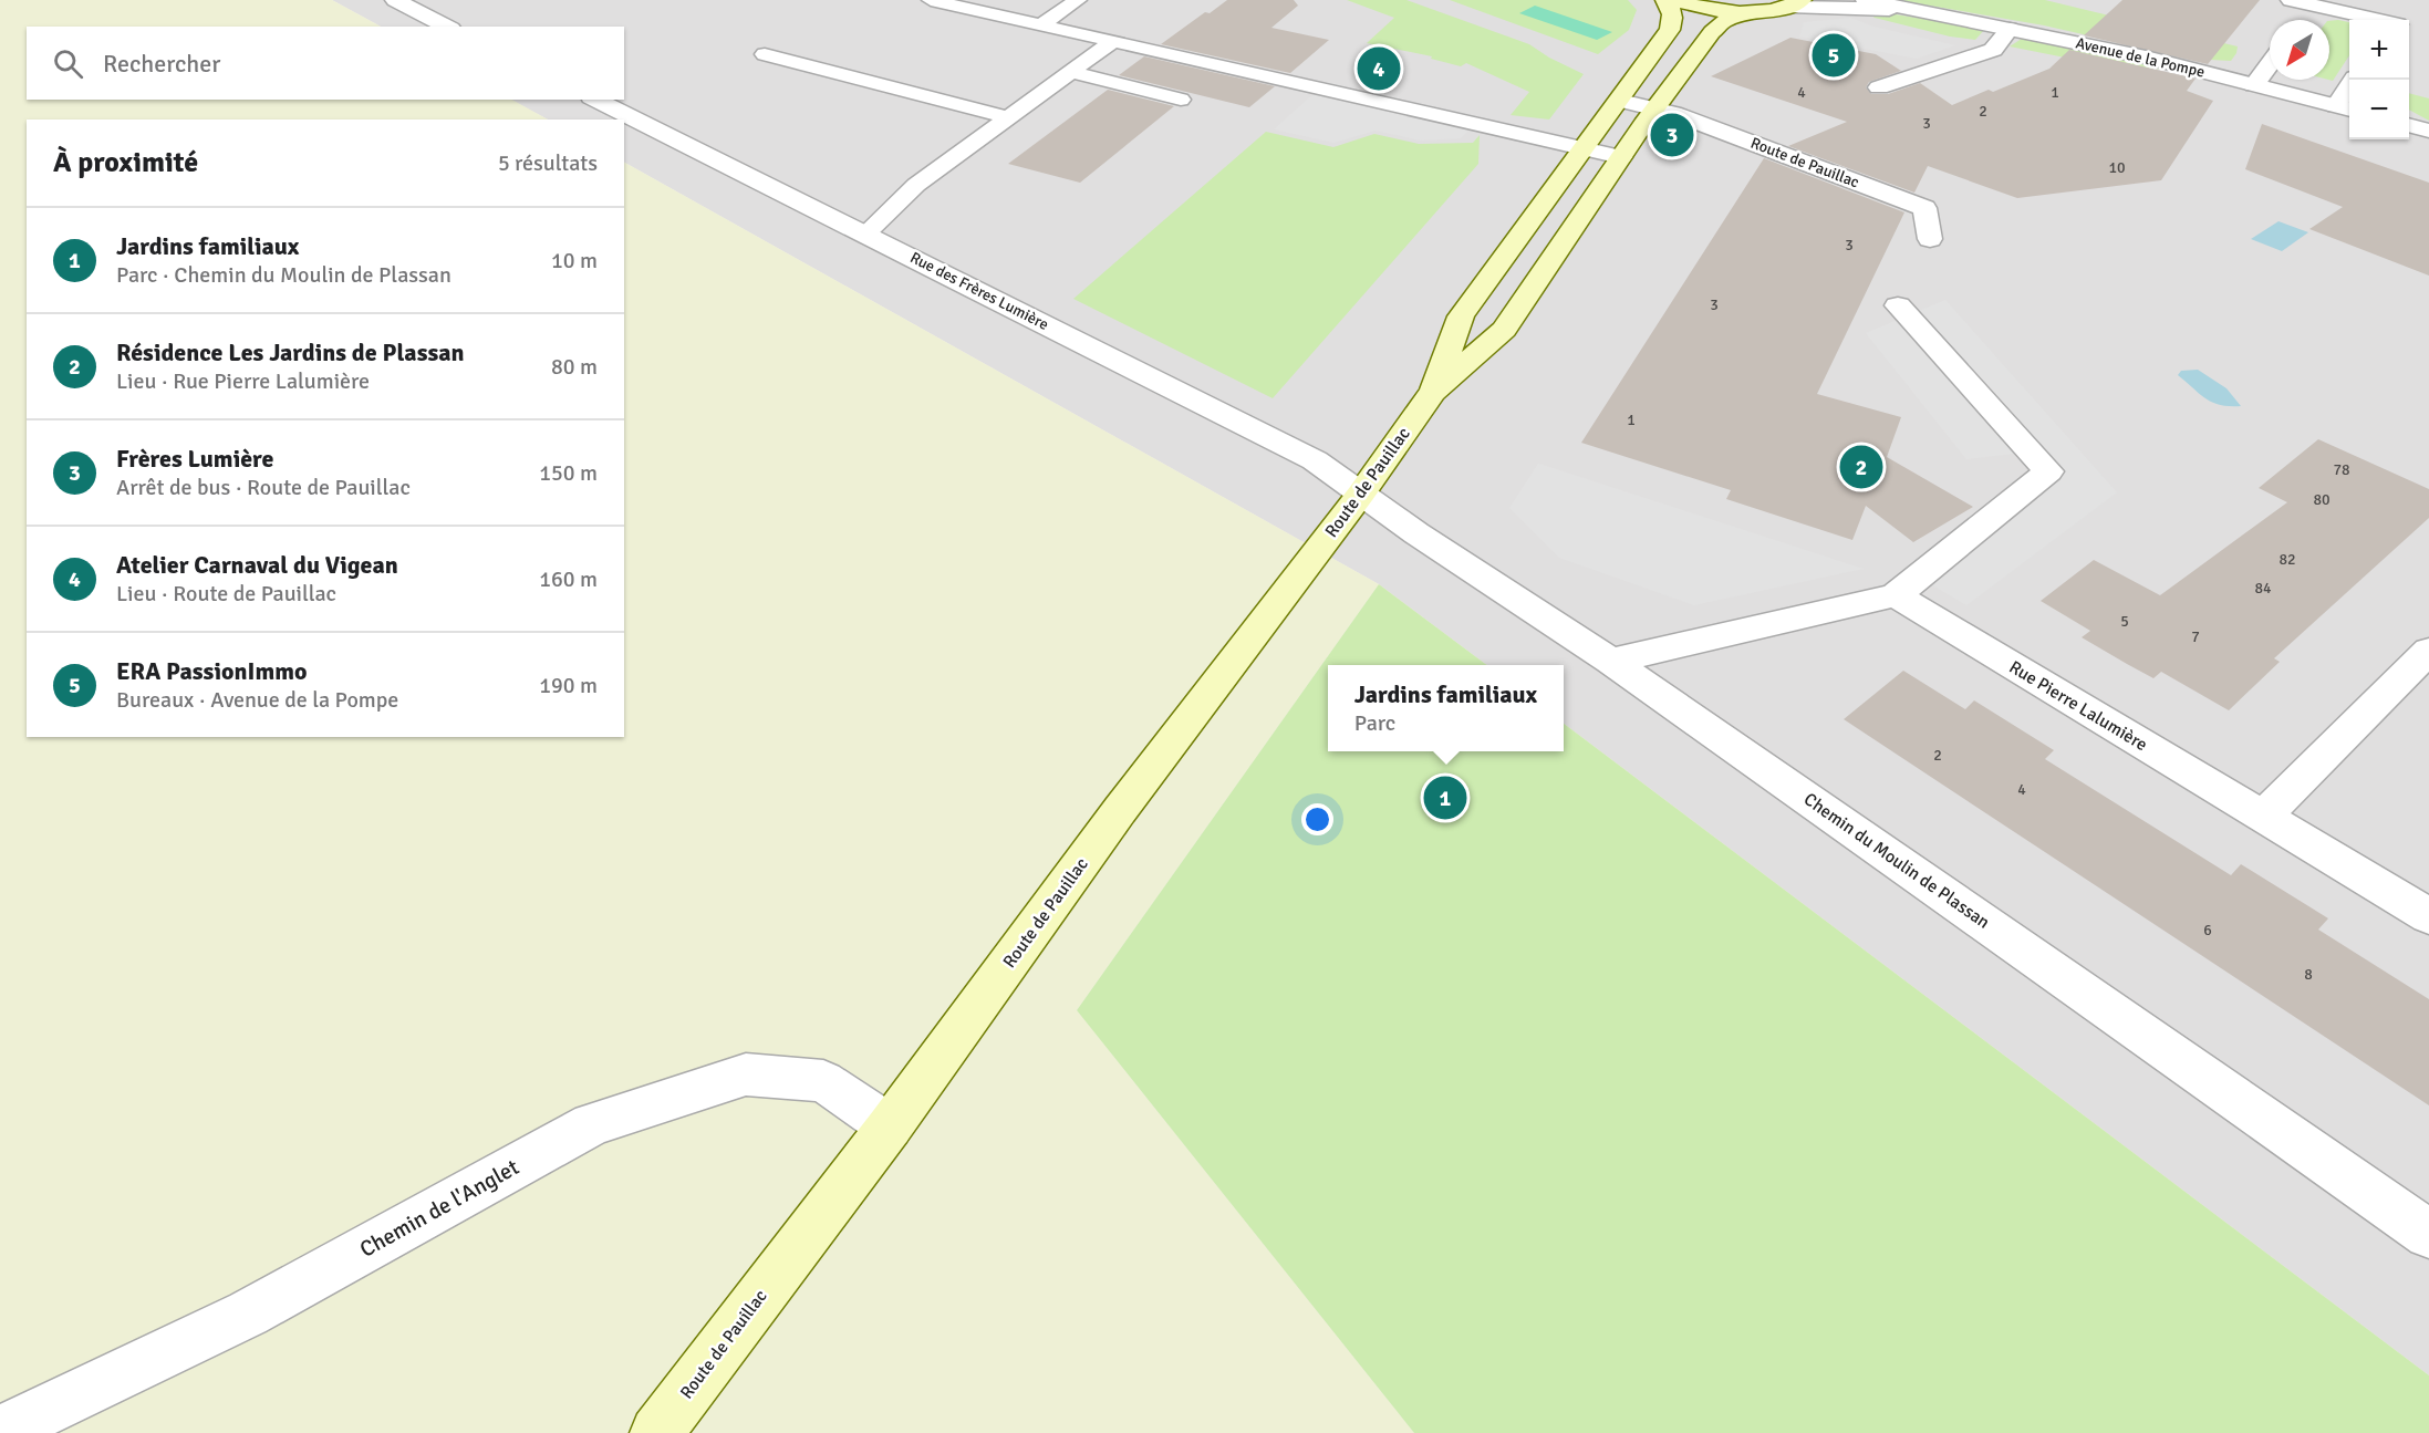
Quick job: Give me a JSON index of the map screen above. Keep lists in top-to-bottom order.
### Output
{
  "streets": {
    "main road": ["Route de Pauillac"],
    "street": [
      "Avenue de la Pompe",
      "Rue des Frères Lumière",
      "Rue Pierre Lalumière",
      "Chemin du Moulin de Plassan",
      "Chemin de l'Anglet"
    ]
  },
  "crossings": [
    ["Route de Pauillac", "Rue des Frères Lumière"],
    ["Route de Pauillac", "Chemin du Moulin de Plassan"],
    ["Route de Pauillac", "Chemin de l'Anglet"],
    ["Rue des Frères Lumière", "Chemin du Moulin de Plassan"]
  ],
  "house_numbers": [
    "4",
    "1",
    "2",
    "3",
    "10",
    "3",
    "3",
    "1",
    "78",
    "80",
    "82",
    "84",
    "5",
    "7",
    "2",
    "4",
    "6",
    "8"
  ],
  "north": "bottom left",
  "page": {
    "map_buttons": ["+", "−"],
    "search": "Rechercher",
    "pins": [
      "5",
      "4",
      "3",
      "2",
      "1"
    ],
    "heading": ["À proximité", "5 résultats"],
    "list": [
      {
        "mark": "1",
        "name": "Jardins familiaux",
        "note": "Parc · Chemin du Moulin de Plassan",
        "value": "10 m"
      },
      {
        "mark": "2",
        "name": "Résidence Les Jardins de Plassan",
        "note": "Lieu · Rue Pierre Lalumière",
        "value": "80 m"
      },
      {
        "mark": "3",
        "name": "Frères Lumière",
        "note": "Arrêt de bus · Route de Pauillac",
        "value": "150 m"
      },
      {
        "mark": "4",
        "name": "Atelier Carnaval du Vigean",
        "note": "Lieu · Route de Pauillac",
        "value": "160 m"
      },
      {
        "mark": "5",
        "name": "ERA PassionImmo",
        "note": "Bureaux · Avenue de la Pompe",
        "value": "190 m"
      }
    ],
    "popup": ["Jardins familiaux", "Parc"]
  }
}
